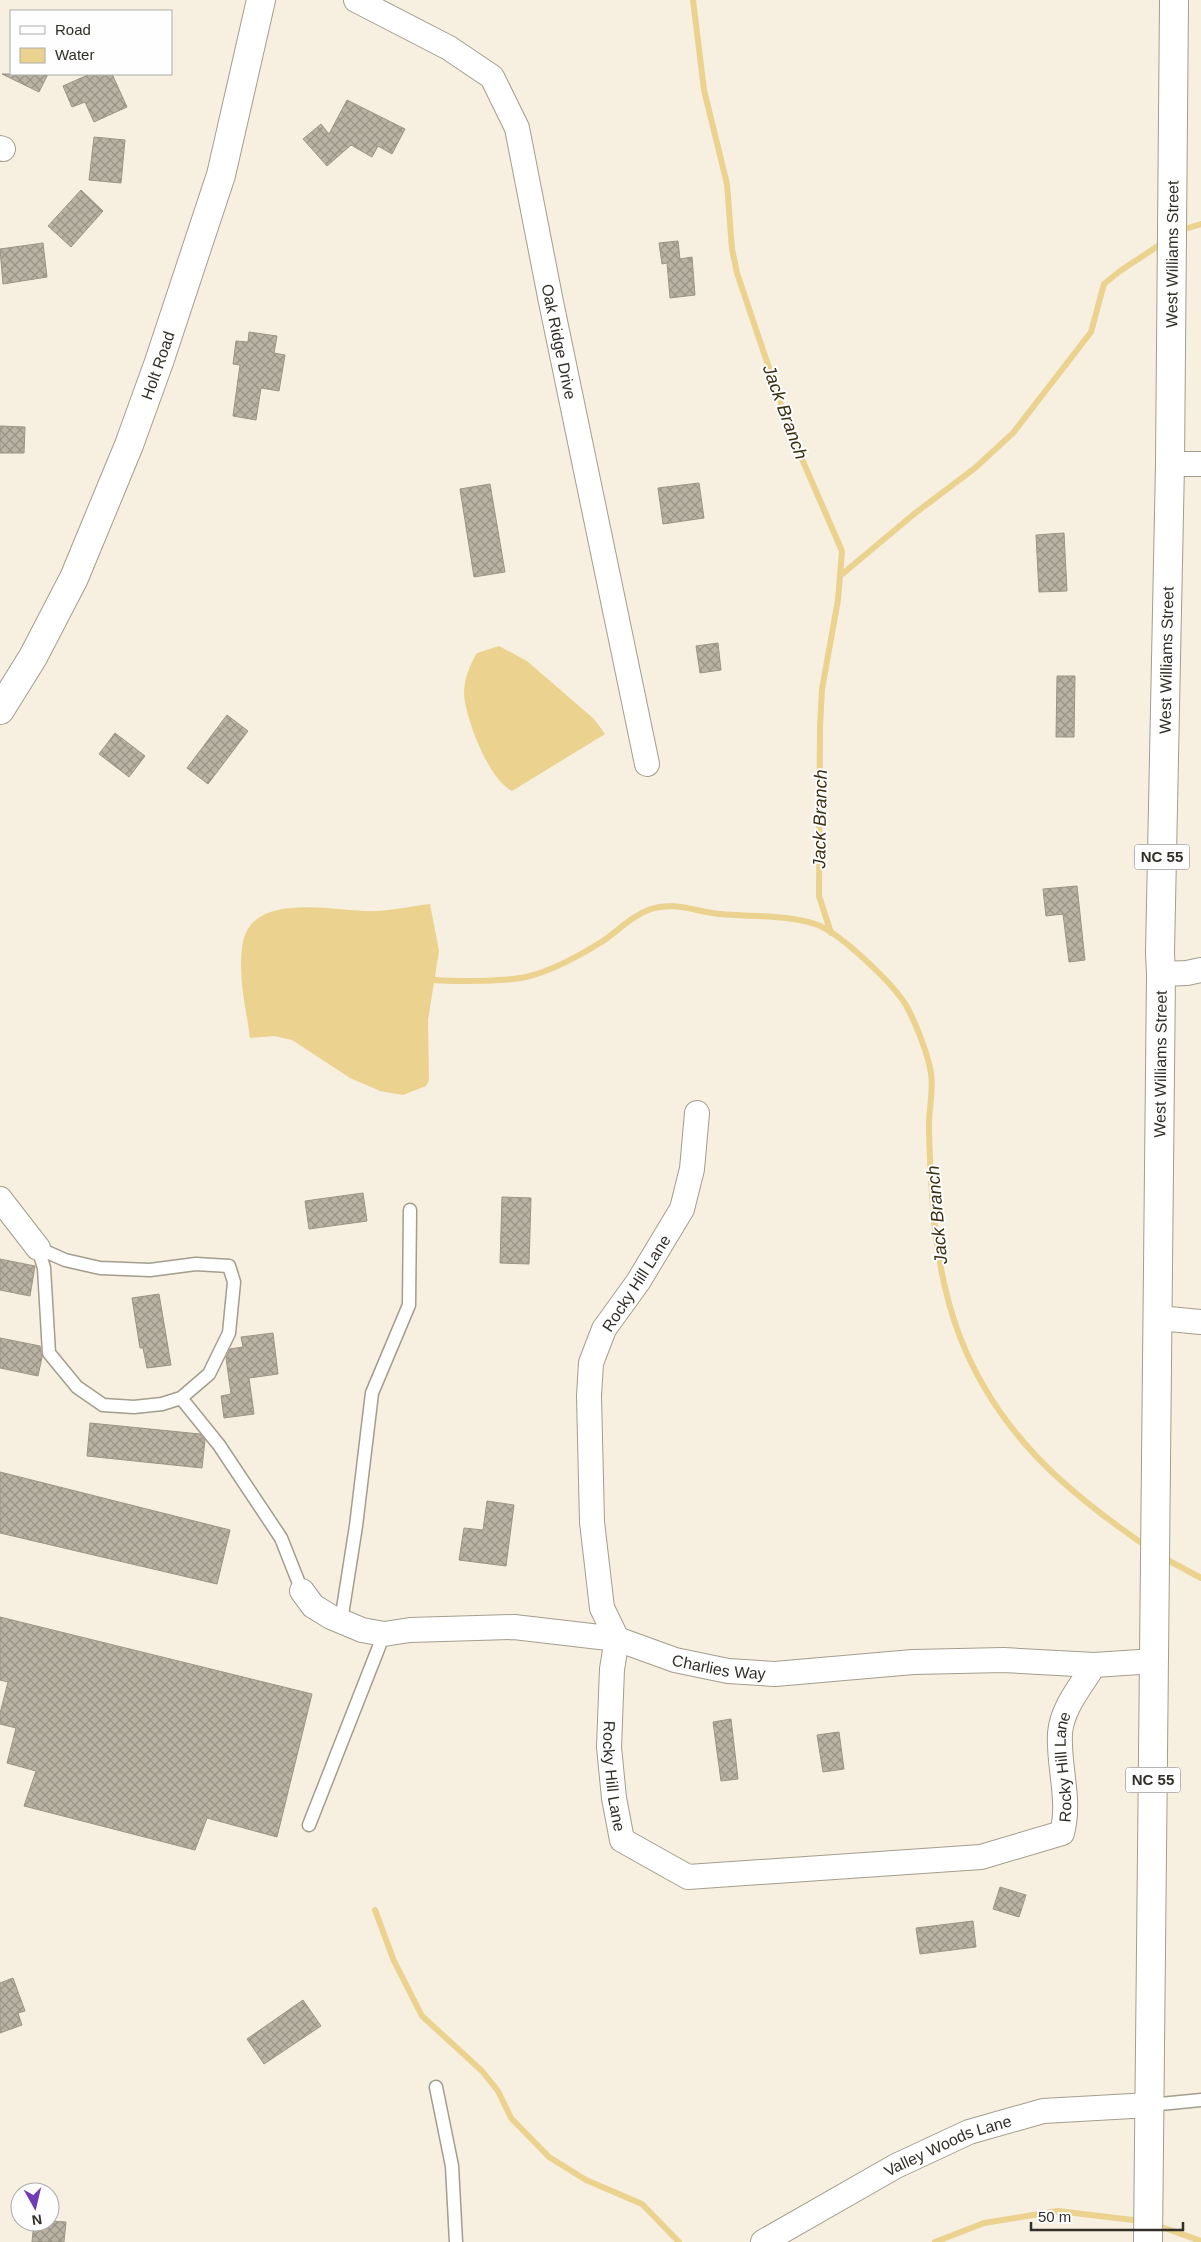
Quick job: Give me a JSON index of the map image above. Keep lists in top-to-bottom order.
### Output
{
  "streets": {
    "main road": ["West Williams Street", "Holt Road", "NC 55"],
    "street": [
      "Oak Ridge Drive",
      "Rocky Hill Lane",
      "Charlies Way",
      "Valley Woods Lane"
    ]
  },
  "crossings": [
    ["West Williams Street", "NC 55"],
    ["NC 55", "Charlies Way"],
    ["NC 55", "Valley Woods Lane"],
    ["Rocky Hill Lane", "Charlies Way"]
  ],
  "water": ["Jack Branch"],
  "legend": ["Road", "Water"],
  "scale_bar": "50 m",
  "north": "bottom"
}
